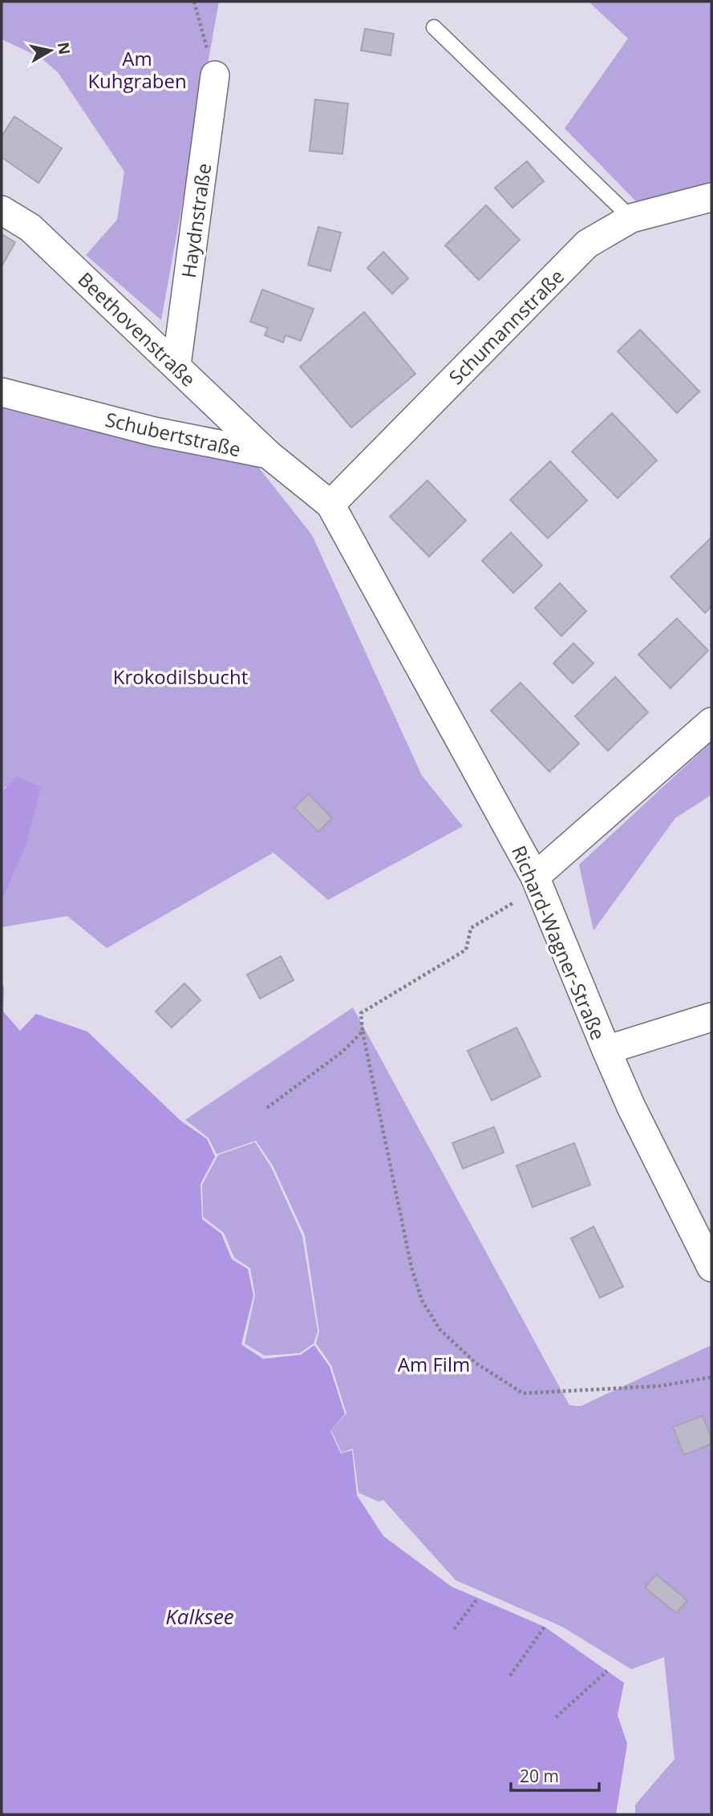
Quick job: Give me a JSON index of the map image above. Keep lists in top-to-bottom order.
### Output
{
  "streets": {
    "street": [
      "Haydnstraße",
      "Schumannstraße",
      "Beethovenstraße",
      "Schubertstraße",
      "Richard-Wagner-Straße"
    ]
  },
  "crossings": [
    ["Haydnstraße", "Beethovenstraße"],
    ["Schumannstraße", "Schubertstraße"],
    ["Schumannstraße", "Richard-Wagner-Straße"],
    ["Beethovenstraße", "Schubertstraße"],
    ["Schubertstraße", "Richard-Wagner-Straße"]
  ],
  "water": ["Kalksee"],
  "parks": ["Am Kuhgraben", "Krokodilsbucht", "Am Film"],
  "scale_bar": "20 m",
  "north": "right"
}
